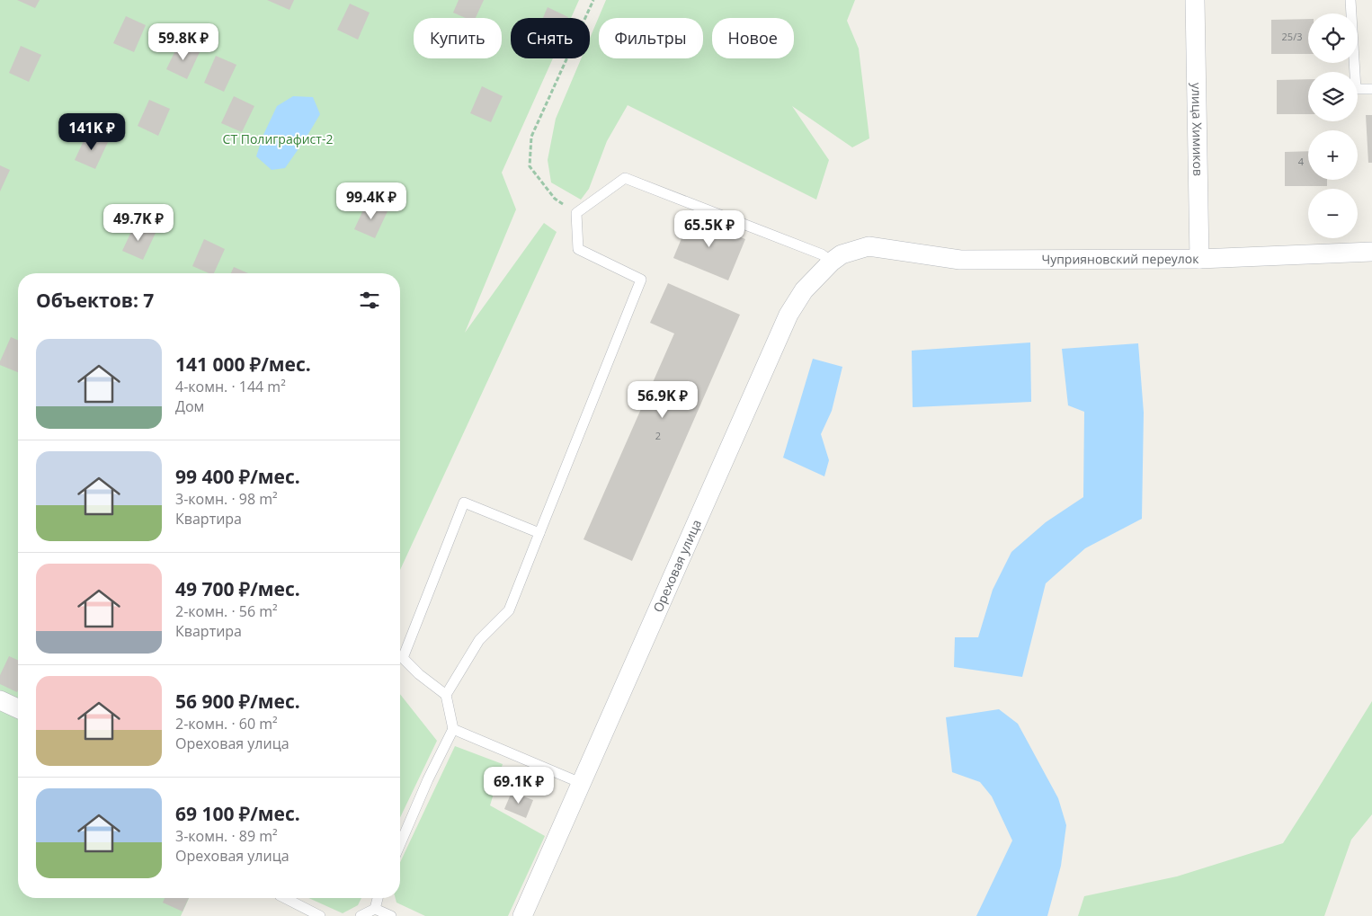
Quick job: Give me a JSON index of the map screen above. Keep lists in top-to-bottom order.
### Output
{
  "streets": {
    "street": ["улица Химиков", "Чуприяновский переулок", "Ореховая улица"]
  },
  "crossings": [
    ["улица Химиков", "Чуприяновский переулок"],
    ["Чуприяновский переулок", "Ореховая улица"]
  ],
  "parks": ["СТ Полиграфист-2"],
  "house_numbers": ["25/3", "4", "2"],
  "page": {
    "map_buttons": ["+", "−"],
    "chip": [
      "Купить",
      "Снять",
      "Фильтры",
      "Новое"
    ],
    "price": [
      "59.8K ₽",
      "141K ₽",
      "99.4K ₽",
      "49.7K ₽",
      "65.5K ₽",
      "56.9K ₽",
      "69.1K ₽"
    ],
    "heading": "Объектов: 7",
    "list": [
      {
        "name": "141 000 ₽/мес.",
        "note": "4-комн. · 144 m² · Дом"
      },
      {
        "name": "99 400 ₽/мес.",
        "note": "3-комн. · 98 m² · Квартира"
      },
      {
        "name": "49 700 ₽/мес.",
        "note": "2-комн. · 56 m² · Квартира"
      },
      {
        "name": "56 900 ₽/мес.",
        "note": "2-комн. · 60 m² · Ореховая улица"
      },
      {
        "name": "69 100 ₽/мес.",
        "note": "3-комн. · 89 m² · Ореховая улица"
      }
    ]
  }
}
